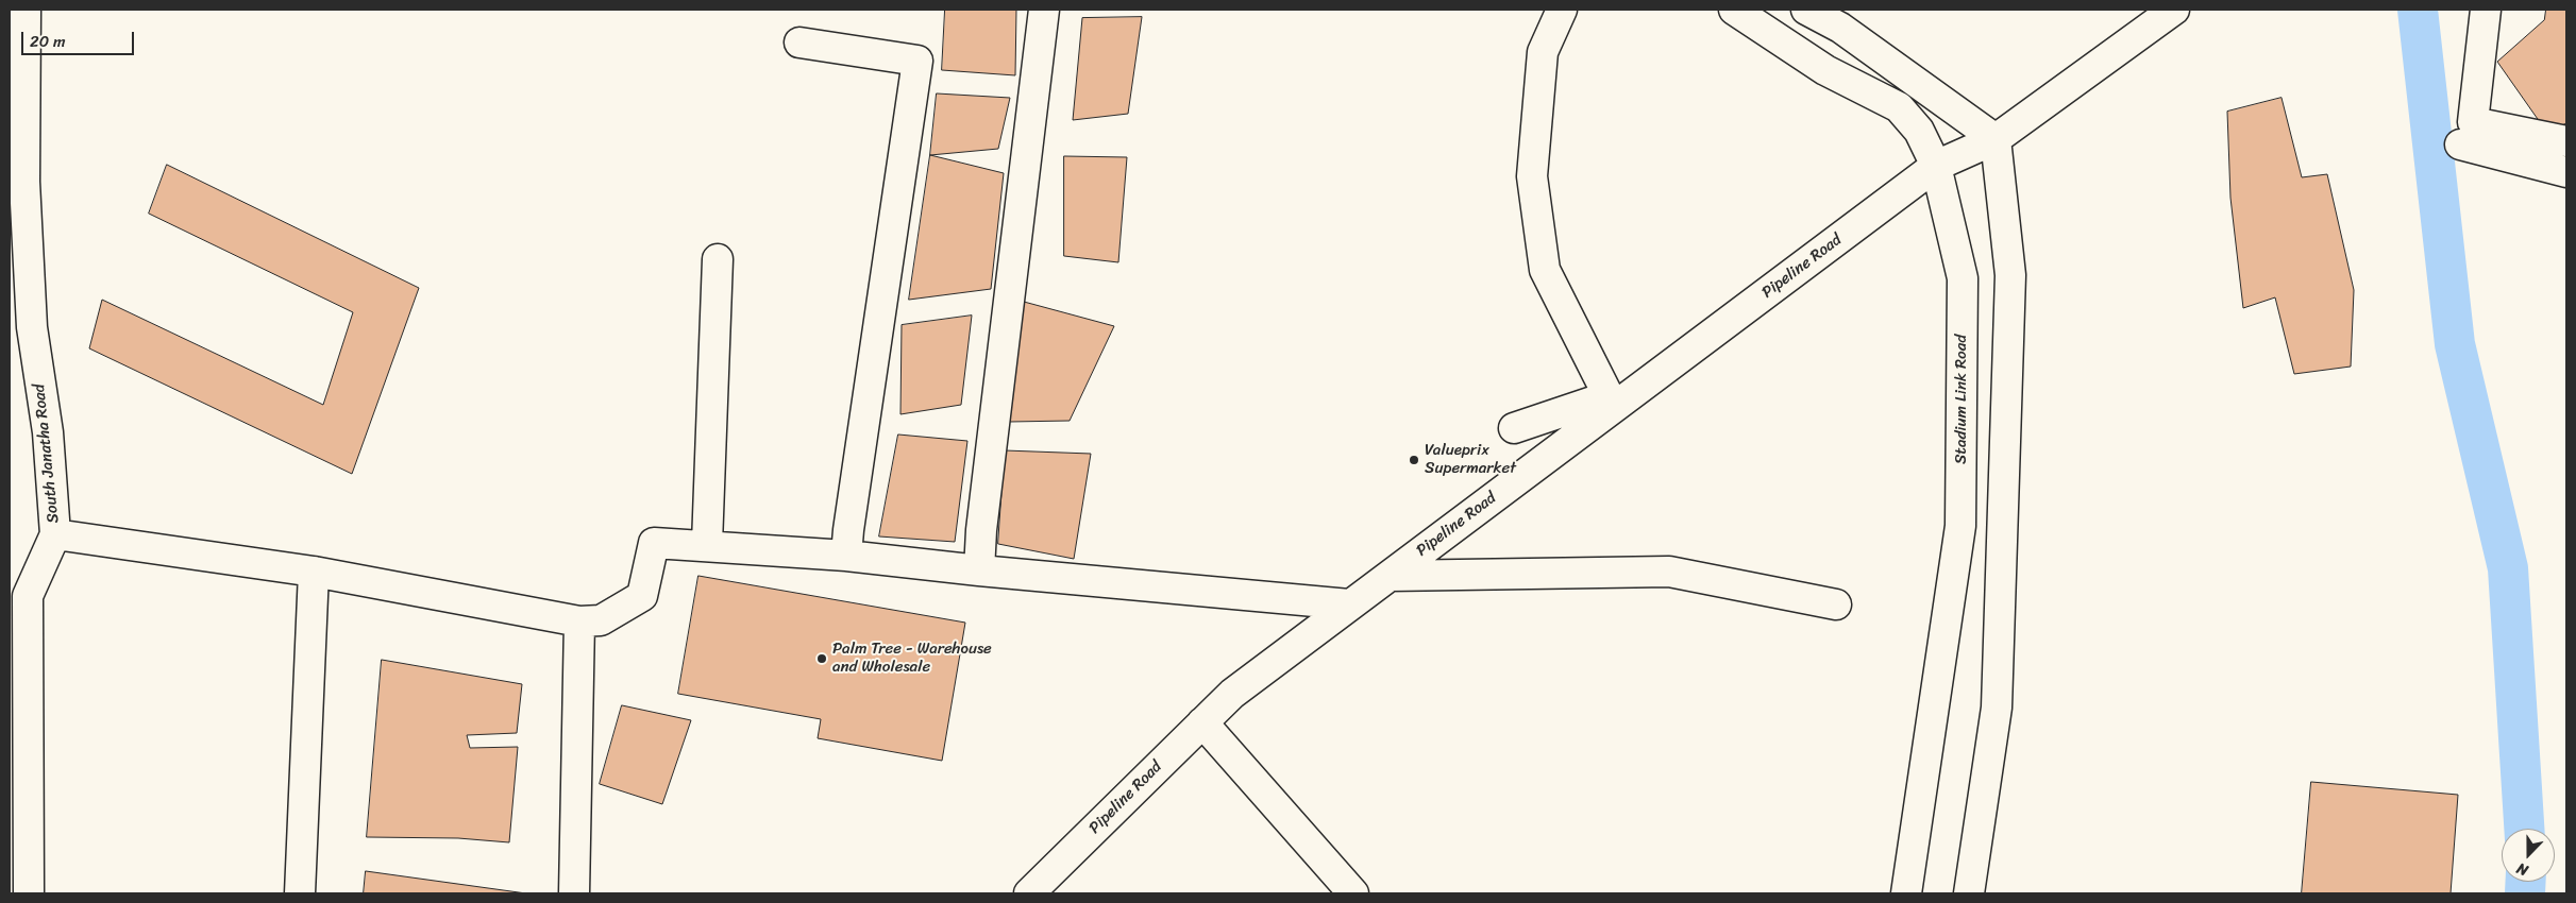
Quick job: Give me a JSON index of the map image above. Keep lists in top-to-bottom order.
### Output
{
  "streets": {
    "street": ["Pipeline Road", "Stadium Link Road", "South Janatha Road"]
  },
  "crossings": [
    ["Pipeline Road", "Stadium Link Road"]
  ],
  "places": ["Valueprix Supermarket", "Palm Tree - Warehouse and Wholesale"],
  "scale_bar": "20 m",
  "north": "bottom"
}
